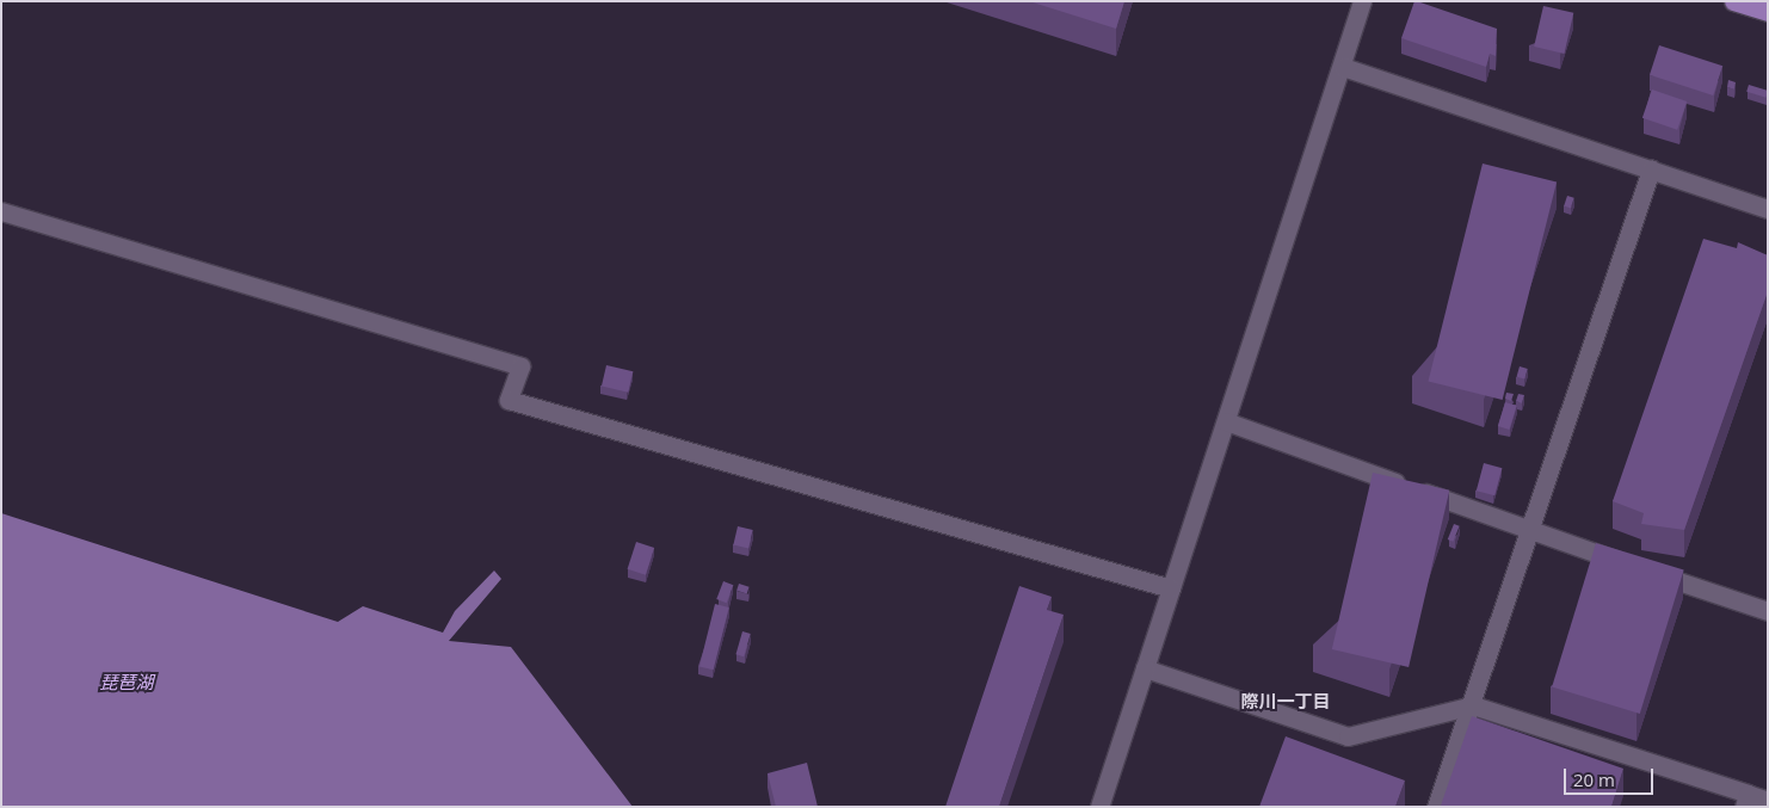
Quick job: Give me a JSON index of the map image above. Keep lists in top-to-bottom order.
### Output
{
  "districts": ["際川一丁目"],
  "water": ["琵琶湖"],
  "scale_bar": "20 m"
}
